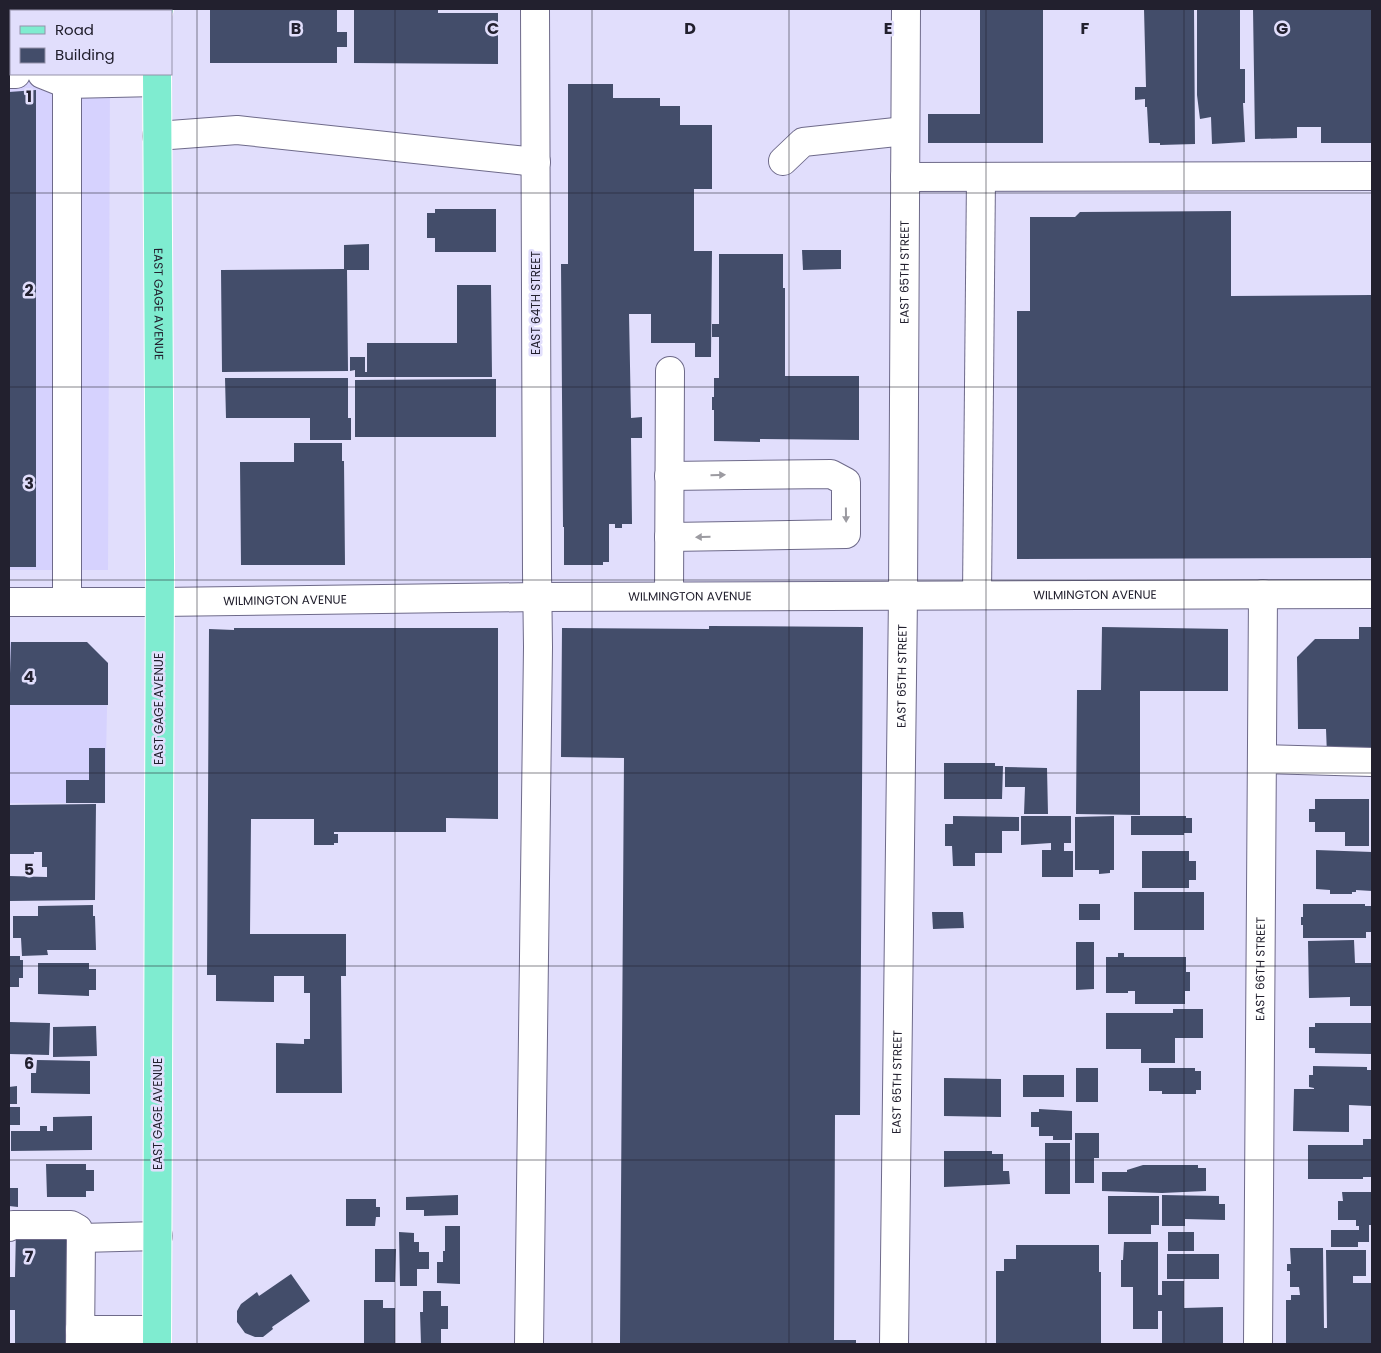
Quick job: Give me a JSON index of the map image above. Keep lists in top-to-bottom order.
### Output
{
  "streets": {
    "main road": ["EAST GAGE AVENUE"],
    "street": [
      "EAST 65TH STREET",
      "EAST 64TH STREET",
      "WILMINGTON AVENUE",
      "EAST 66TH STREET"
    ]
  },
  "crossings": [
    ["EAST 65TH STREET", "WILMINGTON AVENUE"],
    ["EAST 64TH STREET", "WILMINGTON AVENUE"],
    ["EAST GAGE AVENUE", "WILMINGTON AVENUE"],
    ["WILMINGTON AVENUE", "EAST 66TH STREET"]
  ],
  "legend": ["Road", "Building"],
  "grid": {
    "columns": [
      "B",
      "C",
      "D",
      "E",
      "F",
      "G"
    ],
    "rows": [
      "1",
      "2",
      "3",
      "4",
      "5",
      "6",
      "7"
    ]
  }
}
